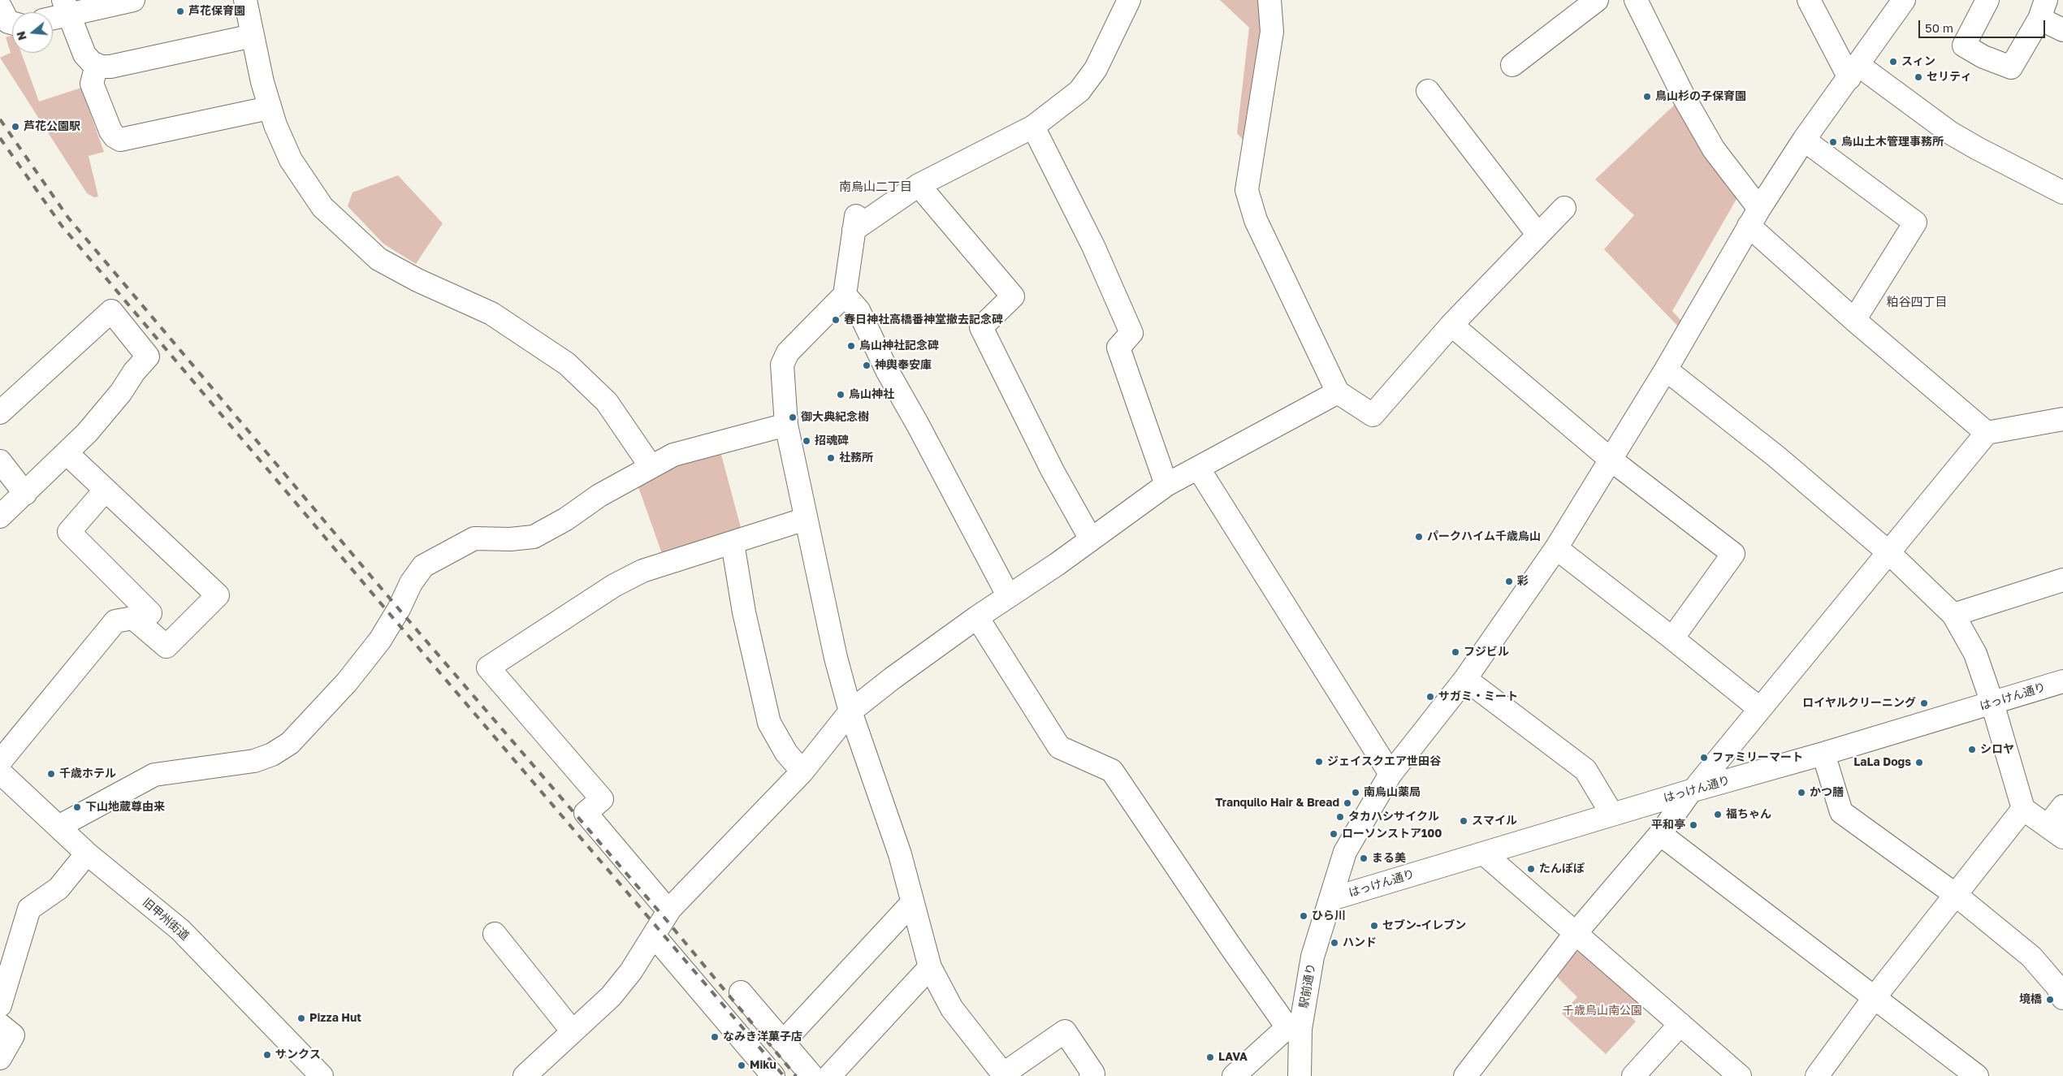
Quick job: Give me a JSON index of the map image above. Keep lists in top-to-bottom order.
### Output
{
  "streets": {
    "street": ["はっけん通り", "旧甲州街道", "駅前通り"]
  },
  "crossings": [
    ["はっけん通り", "駅前通り"]
  ],
  "districts": ["南烏山二丁目", "粕谷四丁目"],
  "parks": ["千歳烏山南公園"],
  "places": [
    "芦花保育園",
    "スィン",
    "セリティ",
    "鳥山杉の子保育園",
    "芦花公園駅",
    "烏山土木管理事務所",
    "春日神社高橋番神堂撤去記念碑",
    "烏山神社記念碑",
    "神輿奉安庫",
    "烏山神社",
    "御大典紀念樹",
    "招魂碑",
    "社務所",
    "パークハイム千歳烏山",
    "彩",
    "フジビル",
    "サガミ・ミート",
    "ロイヤルクリーニング",
    "シロヤ",
    "ファミリーマート",
    "ジェイスクエア世田谷",
    "LaLa Dogs",
    "千歳ホテル",
    "南烏山薬局",
    "かつ膳",
    "Tranquilo Hair & Bread",
    "下山地蔵尊由来",
    "福ちゃん",
    "タカハシサイクル",
    "スマイル",
    "平和亭",
    "ローソンストア100",
    "まる美",
    "たんぽぽ",
    "ひら川",
    "セブン-イレブン",
    "ハンド",
    "境橋",
    "Pizza Hut",
    "なみき洋菓子店",
    "サンクス",
    "LAVA",
    "Miku"
  ],
  "scale_bar": "50 m",
  "north": "left"
}
